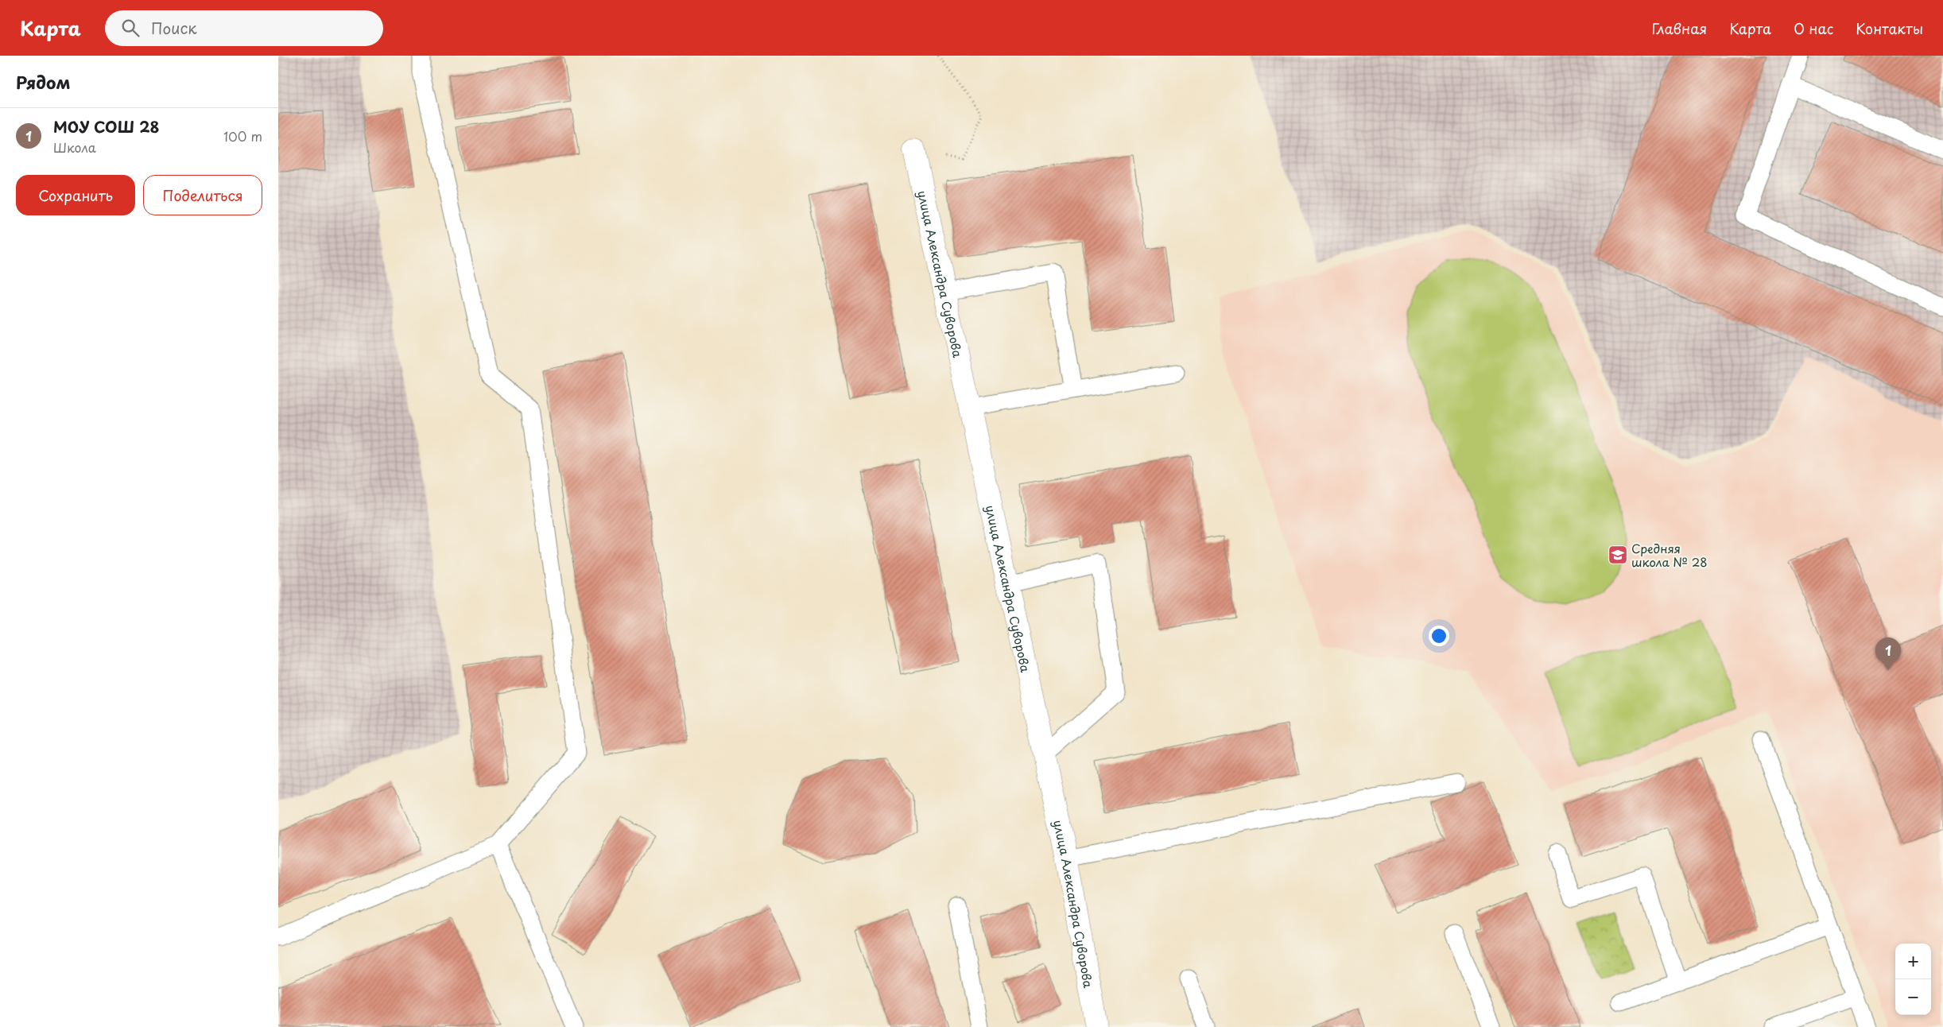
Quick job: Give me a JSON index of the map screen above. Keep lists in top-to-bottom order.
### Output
{
  "streets": {
    "street": ["улица Александра Суворова"]
  },
  "places": {
    "school or university": ["Средняя школа № 28"]
  },
  "page": {
    "header": "Карта",
    "search": "Поиск",
    "nav": [
      "Главная",
      "Карта",
      "О нас",
      "Контакты"
    ],
    "heading": "Рядом",
    "list": [
      {
        "mark": "1",
        "name": "МОУ СОШ 28",
        "note": "Школа",
        "value": "100 m"
      }
    ],
    "buttons": ["Сохранить", "Поделиться"],
    "pins": "1",
    "map_buttons": ["+", "−"]
  }
}
